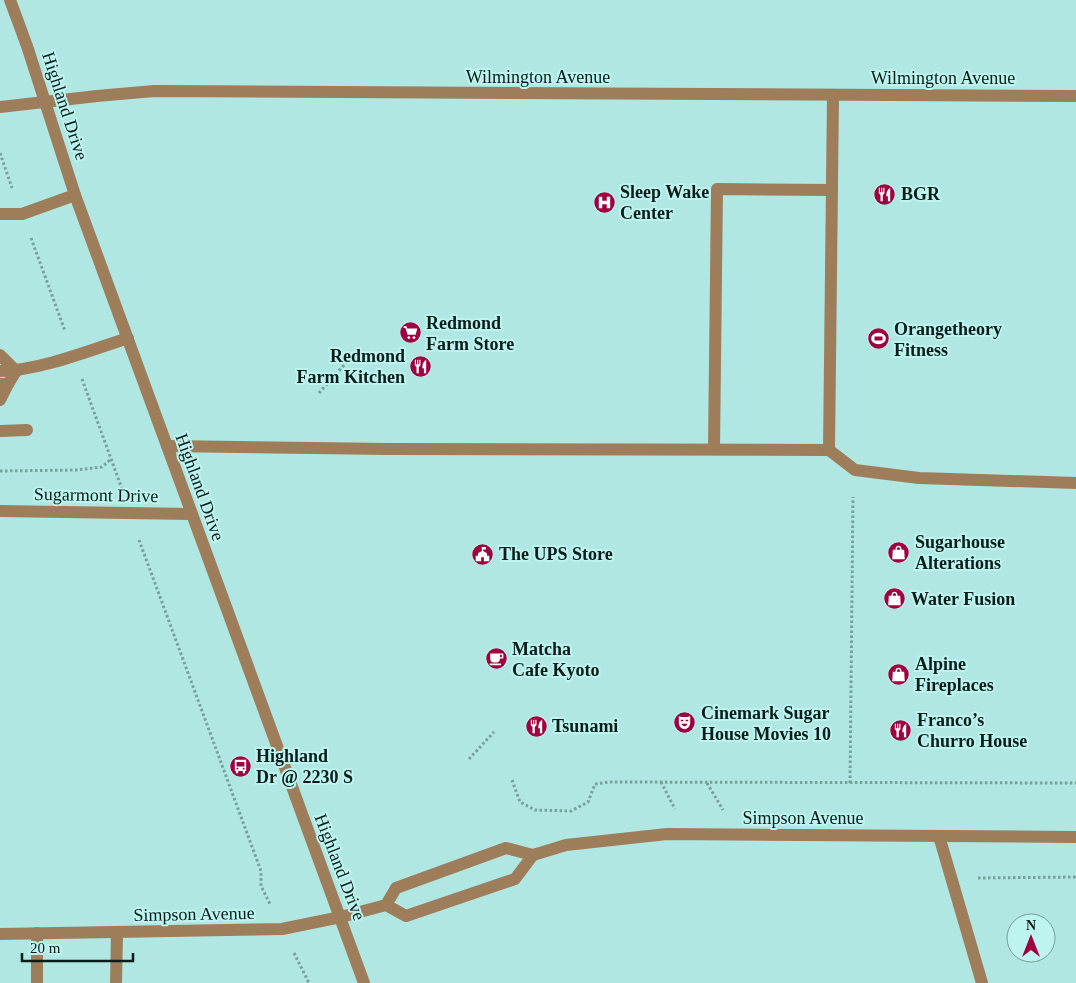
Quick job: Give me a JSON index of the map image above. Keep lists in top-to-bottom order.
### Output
{
  "streets": {
    "street": [
      "Wilmington Avenue",
      "Highland Drive",
      "Sugarmont Drive",
      "Simpson Avenue"
    ]
  },
  "crossings": [
    ["Wilmington Avenue", "Highland Drive"],
    ["Highland Drive", "Sugarmont Drive"],
    ["Highland Drive", "Simpson Avenue"]
  ],
  "places": {
    "restaurant": [
      "BGR",
      "Redmond Farm Kitchen",
      "Tsunami",
      "Franco’s Churro House"
    ],
    "hospital": ["Sleep Wake Center"],
    "supermarket": ["Redmond Farm Store"],
    "sports": ["Orangetheory Fitness"],
    "shop": ["Sugarhouse Alterations", "Water Fusion", "Alpine Fireplaces"],
    "public building": ["The UPS Store"],
    "cafe": ["Matcha Cafe Kyoto"],
    "theatre": ["Cinemark Sugar House Movies 10"],
    "bus stop": ["Highland Dr @ 2230 S"]
  },
  "scale_bar": "20 m",
  "north": "top"
}
